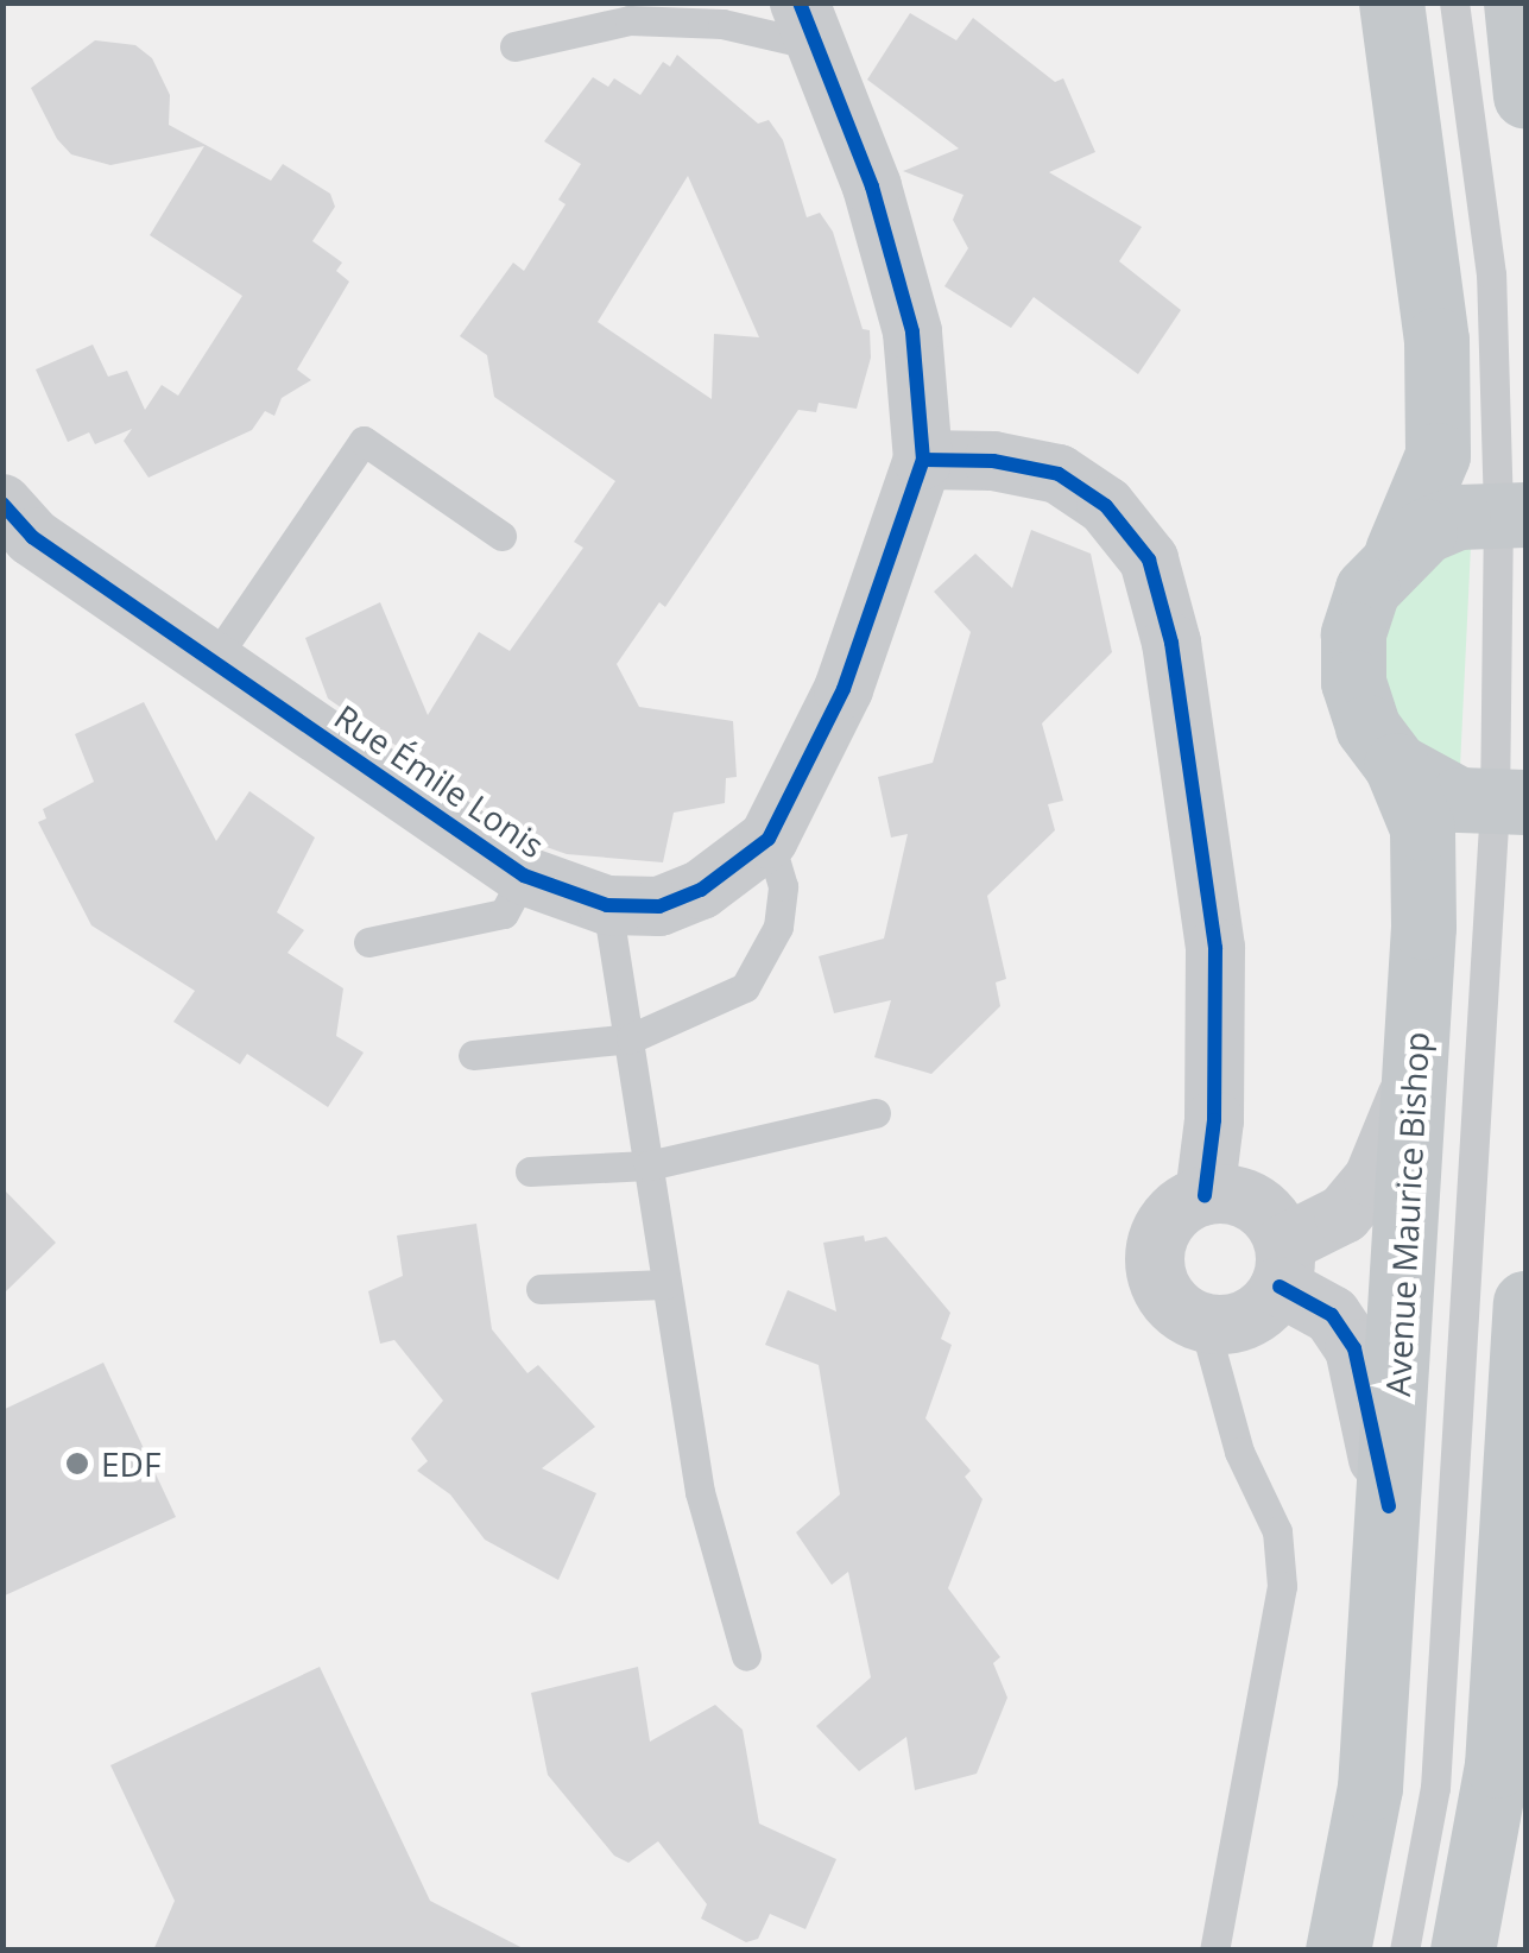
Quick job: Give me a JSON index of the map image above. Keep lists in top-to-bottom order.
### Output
{
  "streets": {
    "main road": ["Avenue Maurice Bishop"],
    "street": ["Rue Émile Lonis"]
  },
  "places": ["EDF"]
}
